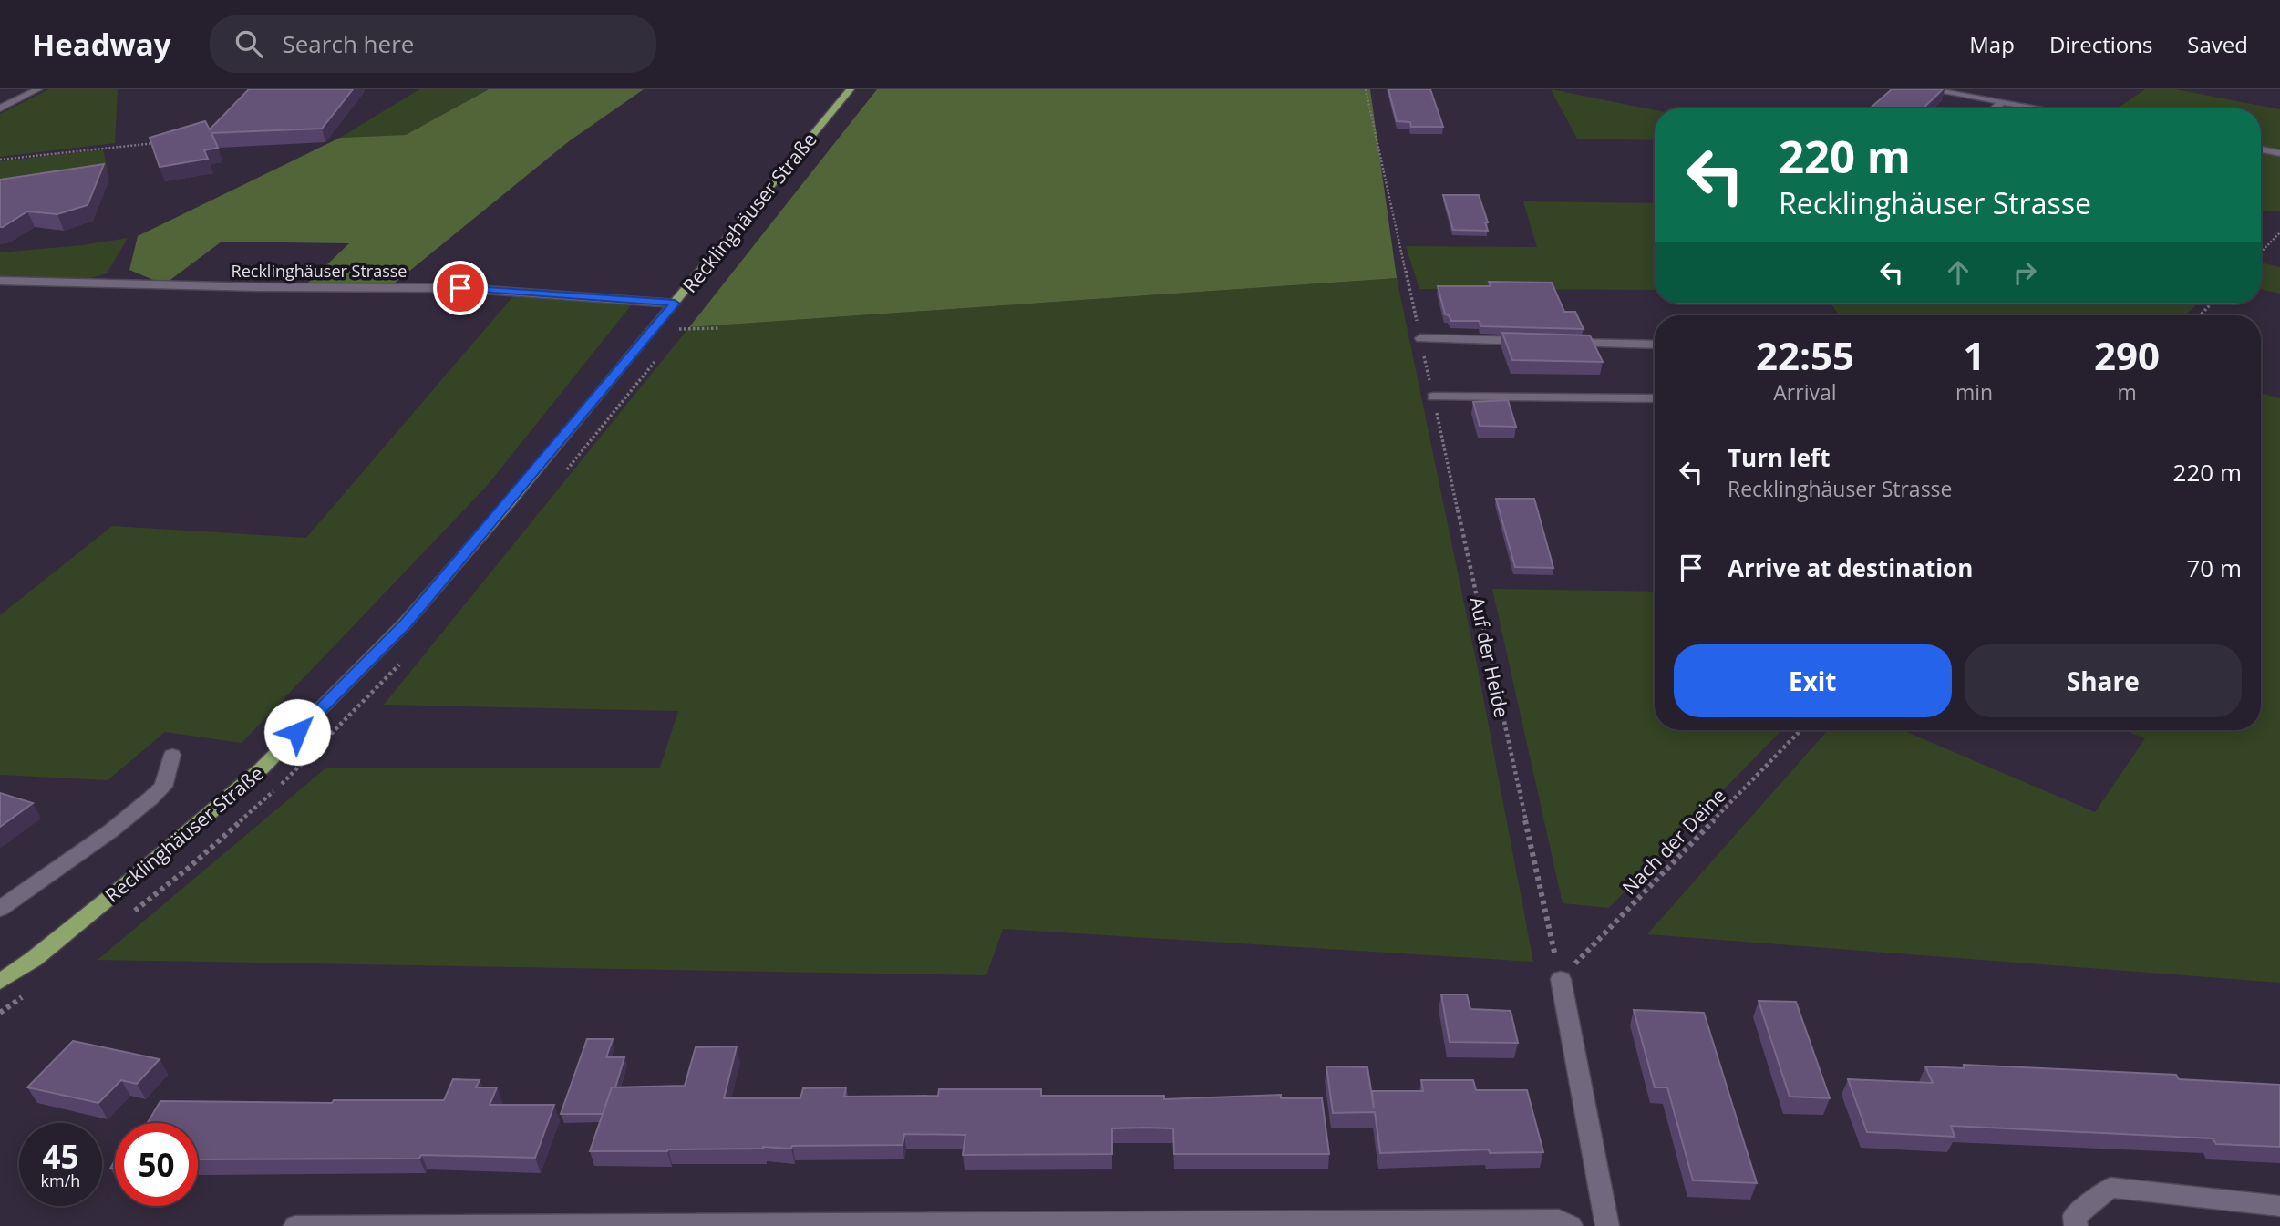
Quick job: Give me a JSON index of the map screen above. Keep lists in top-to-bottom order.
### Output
{
  "streets": {
    "main road": ["Recklinghäuser Straße"],
    "street": ["Recklinghäuser Strasse"],
    "path": ["Auf der Heide", "Nach der Deine"]
  },
  "crossings": [
    ["Recklinghäuser Straße", "Recklinghäuser Strasse"],
    ["Auf der Heide", "Nach der Deine"]
  ],
  "page": {
    "header": "Headway",
    "search": "Search here",
    "nav": ["Map", "Directions", "Saved"],
    "turn": ["220 m", "Recklinghäuser Strasse"],
    "eta": [
      "22:55",
      "Arrival",
      "1",
      "min",
      "290",
      "m"
    ],
    "list": [
      {
        "name": "Turn left",
        "note": "Recklinghäuser Strasse",
        "value": "220 m"
      },
      {
        "name": "Arrive at destination",
        "value": "70 m"
      }
    ],
    "buttons": ["Exit", "Share"],
    "speed": "45 km/h",
    "limit": "50"
  }
}
